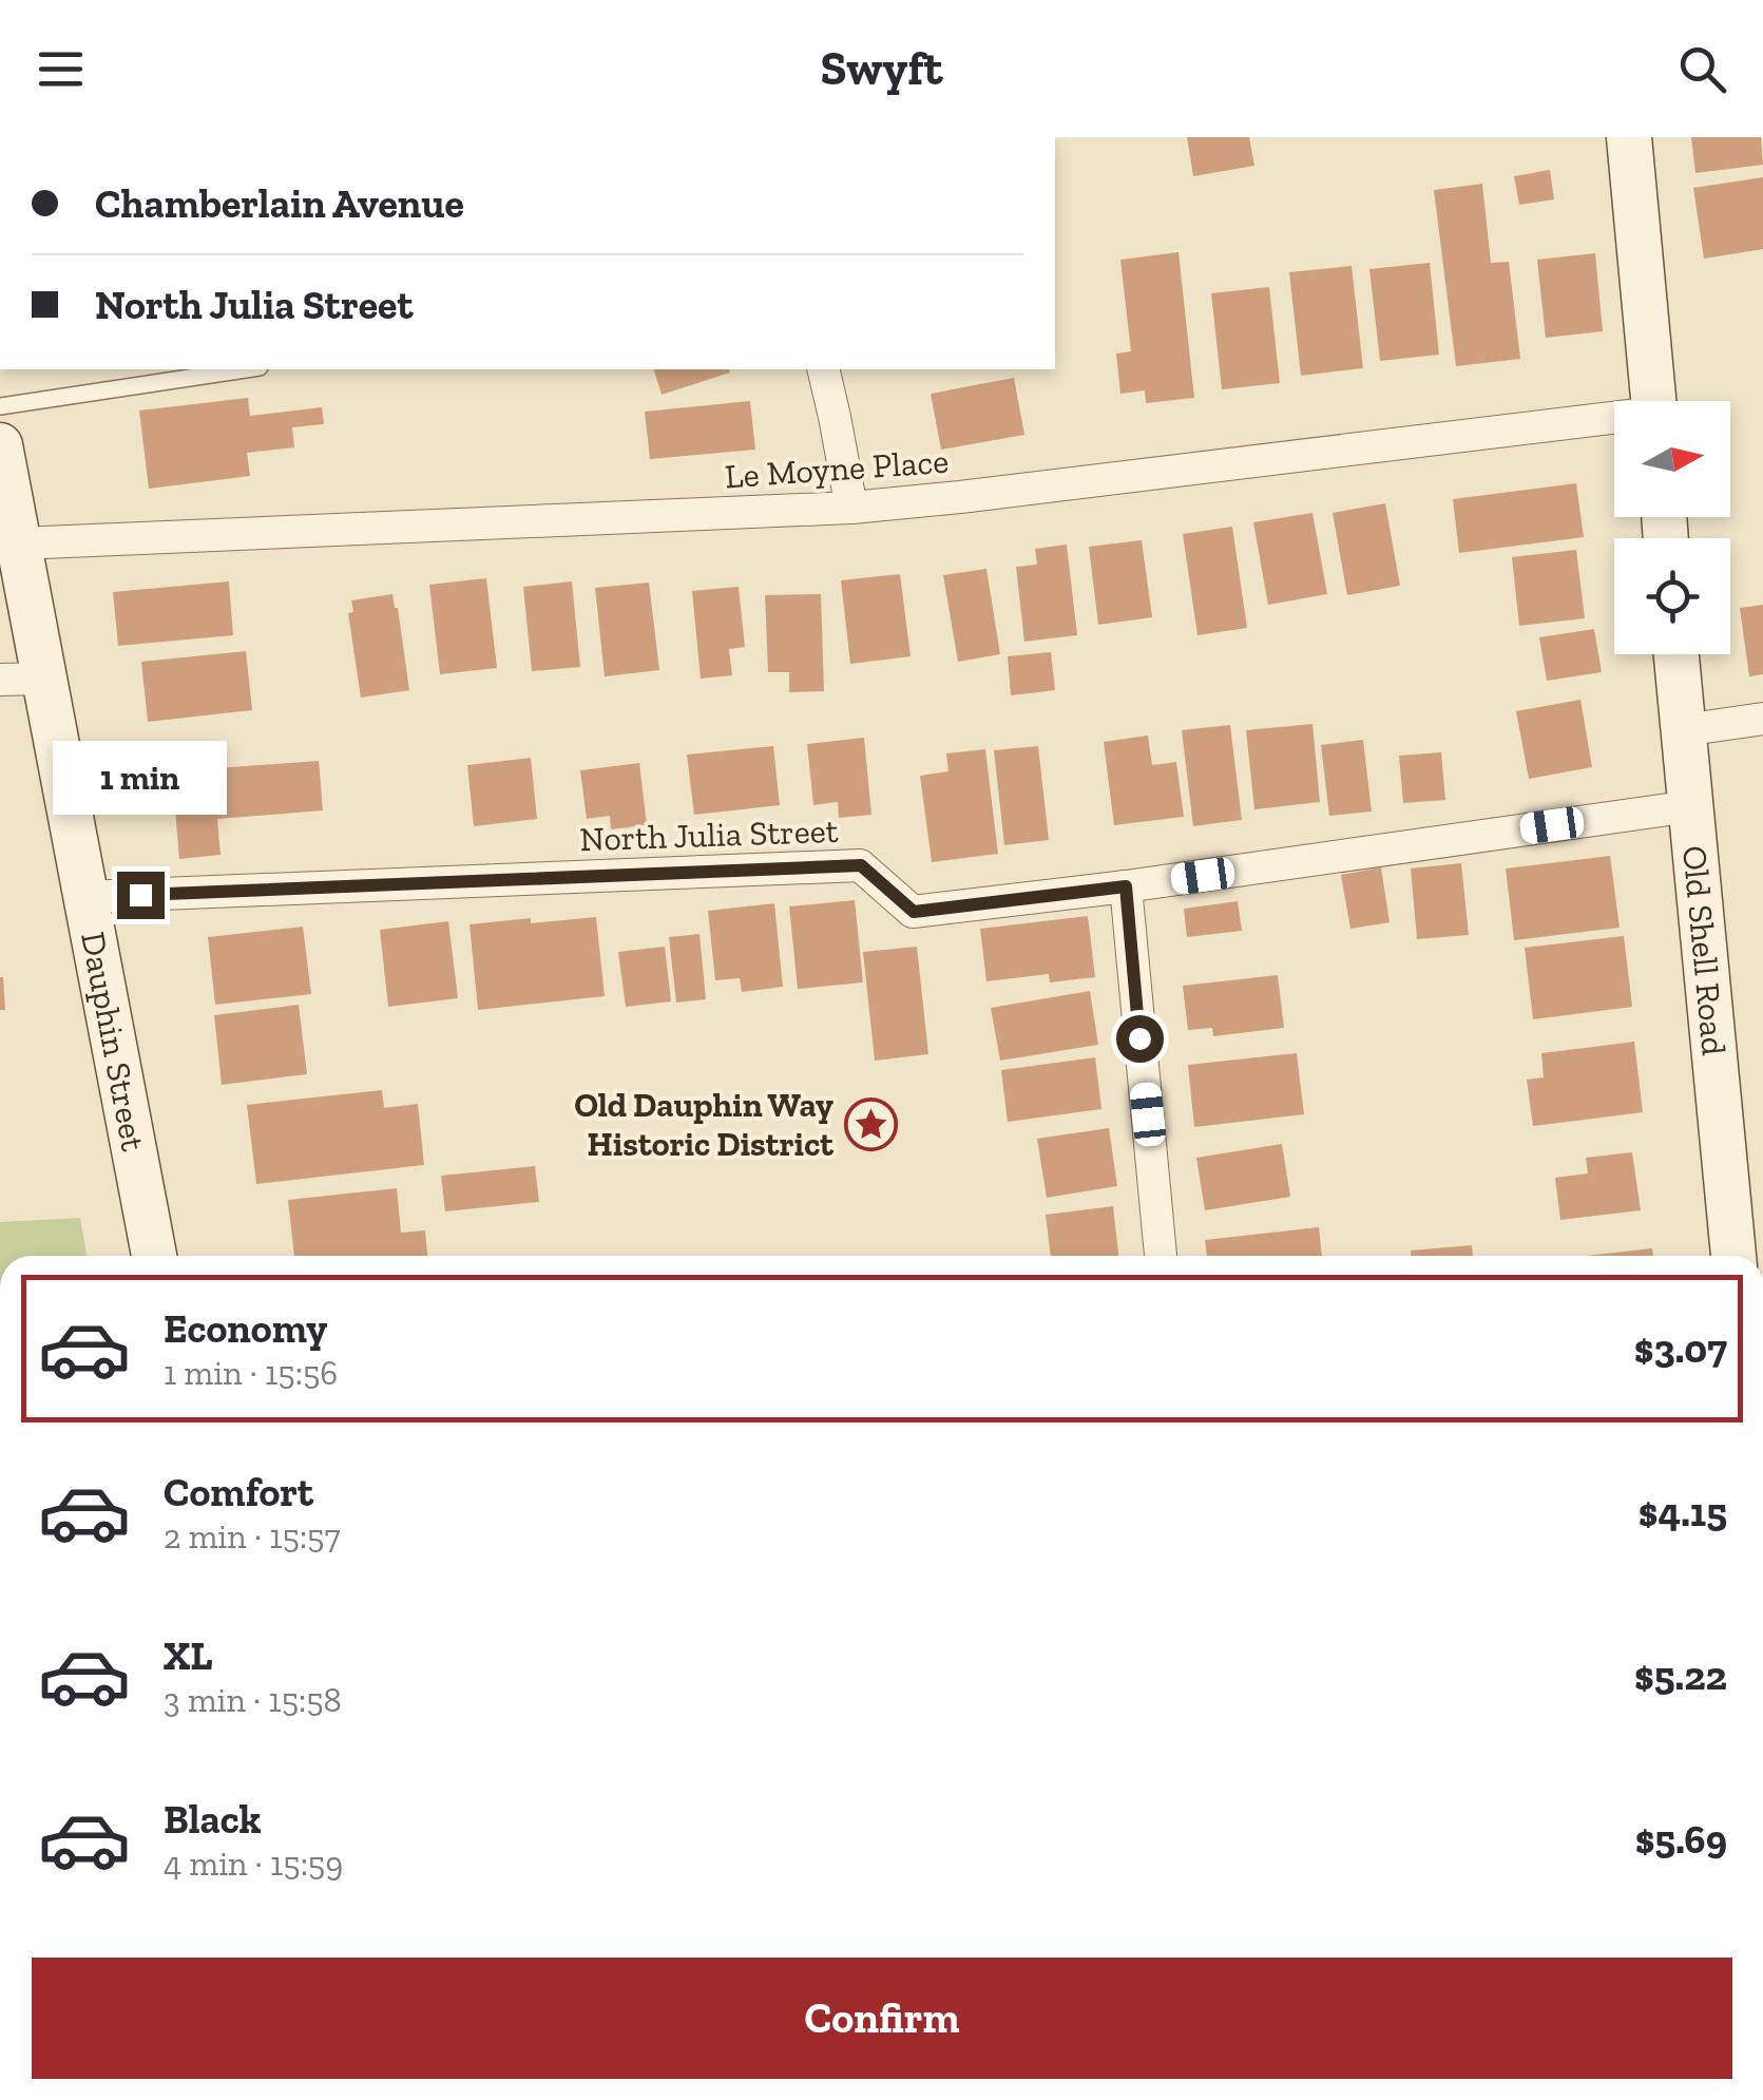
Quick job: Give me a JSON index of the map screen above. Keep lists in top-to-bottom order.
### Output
{
  "streets": {
    "street": [
      "Le Moyne Place",
      "North Julia Street",
      "Old Shell Road",
      "Dauphin Street"
    ]
  },
  "crossings": [
    ["Le Moyne Place", "Dauphin Street"],
    ["North Julia Street", "Old Shell Road"],
    ["North Julia Street", "Dauphin Street"]
  ],
  "places": {
    "place": ["Old Dauphin Way Historic District"]
  },
  "north": "right",
  "page": {
    "header": "Swyft",
    "banner": ["Chamberlain Avenue", "North Julia Street"],
    "bubble": "1 min",
    "list": [
      {
        "name": "Economy",
        "note": "1 min · 15:56",
        "value": "$3.07"
      },
      {
        "name": "Comfort",
        "note": "2 min · 15:57",
        "value": "$4.15"
      },
      {
        "name": "XL",
        "note": "3 min · 15:58",
        "value": "$5.22"
      },
      {
        "name": "Black",
        "note": "4 min · 15:59",
        "value": "$5.69"
      }
    ],
    "buttons": "Confirm"
  }
}
